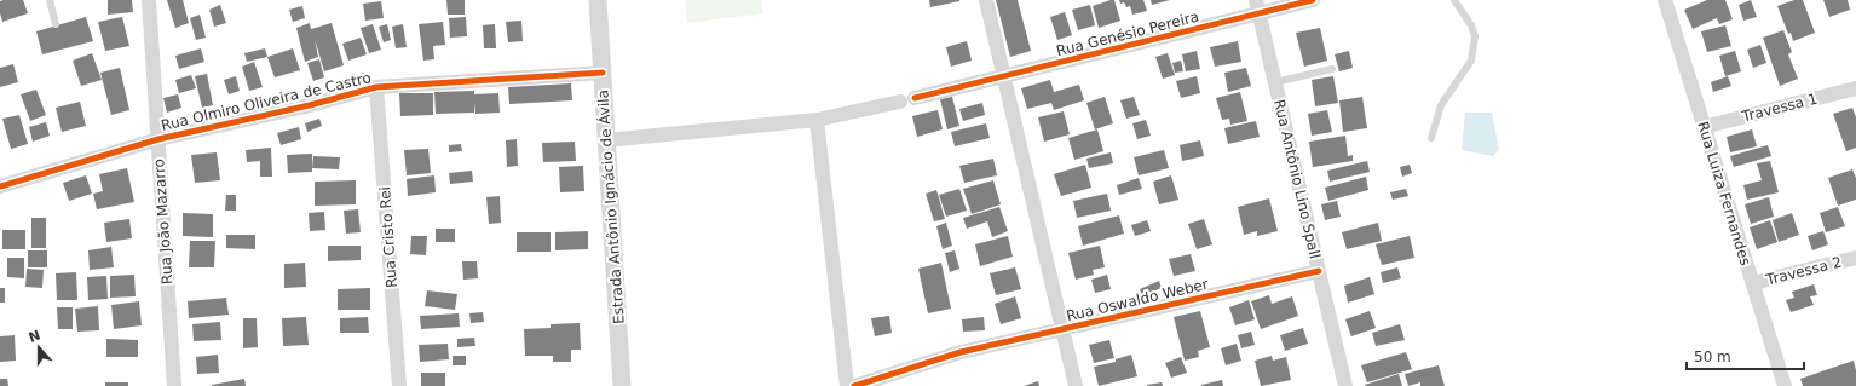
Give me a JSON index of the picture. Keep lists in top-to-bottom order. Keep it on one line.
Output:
{"streets":{"street":["Rua Genésio Pereira","Rua Olmiro Oliveira de Castro","Travessa 1","Rua Antônio Lino Spall","Rua Luiza Fernandes","Estrada Antônio Ignácio de Ávila","Rua João Mazarro","Rua Cristo Rei","Travessa 2","Rua Oswaldo Weber"]},"crossings":[["Rua Genésio Pereira","Rua Antônio Lino Spall"],["Rua Genésio Pereira","Estrada Antônio Ignácio de Ávila"],["Rua Olmiro Oliveira de Castro","Estrada Antônio Ignácio de Ávila"],["Rua Olmiro Oliveira de Castro","Rua João Mazarro"],["Rua Olmiro Oliveira de Castro","Rua Cristo Rei"],["Travessa 1","Rua Luiza Fernandes"],["Rua Antônio Lino Spall","Rua Oswaldo Weber"],["Rua Luiza Fernandes","Travessa 2"]],"scale_bar":"50 m","north":"top"}
